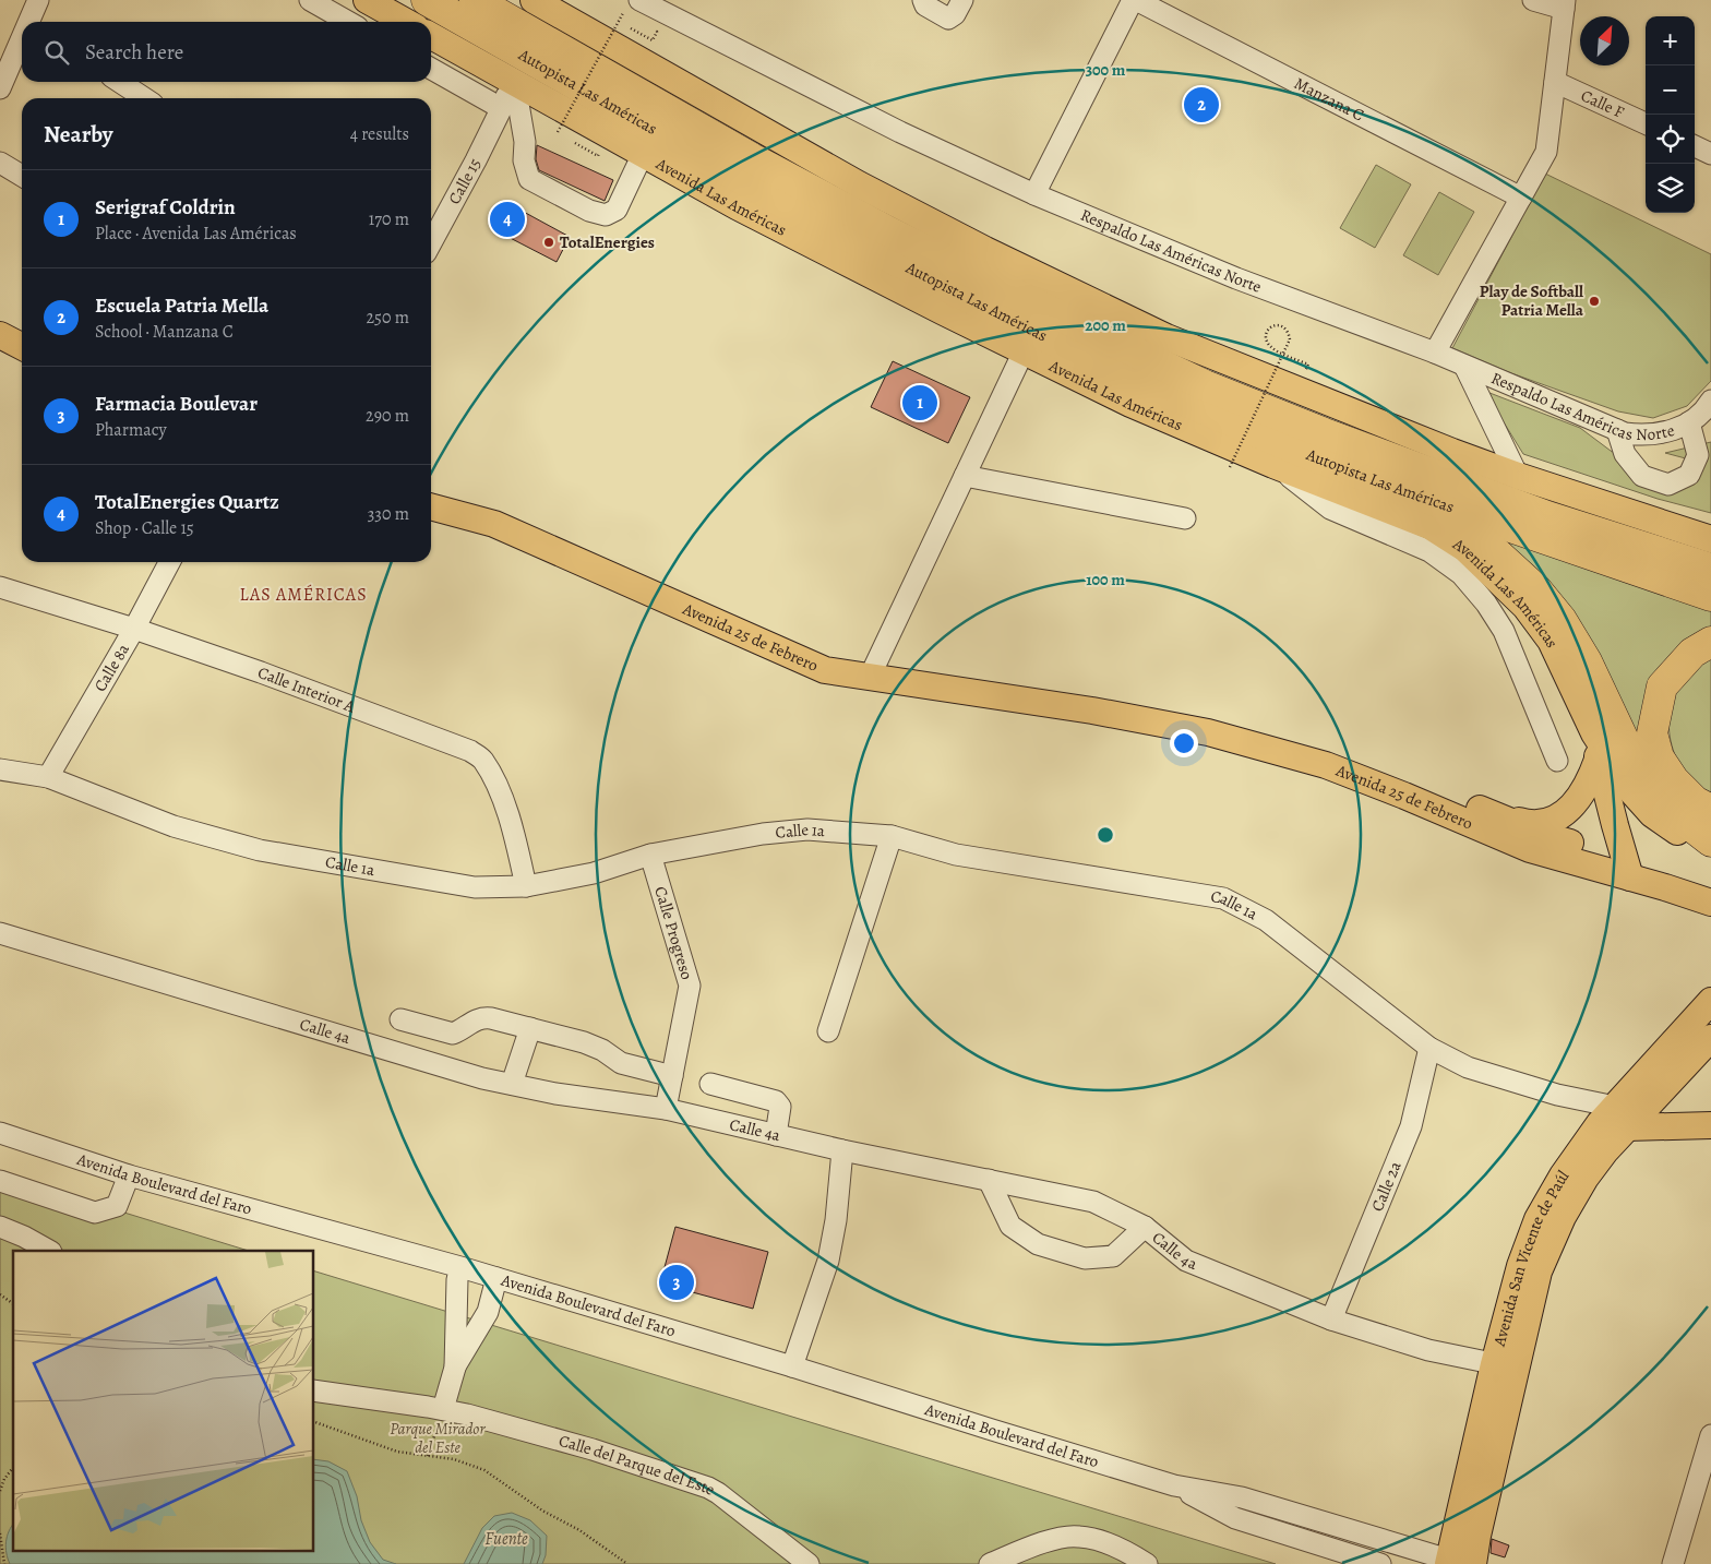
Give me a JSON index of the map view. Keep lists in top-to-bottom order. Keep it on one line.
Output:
{"streets":{"highway":["Autopista Las Américas"],"main road":["Avenida Las Américas","Avenida 25 de Febrero","Avenida San Vicente de Paúl"],"street":["Manzana C","Calle F","Calle 15","Respaldo Las Américas Norte","Calle 8a","Calle Interior A","Calle 1a","Calle Progreso","Calle 4a","Avenida Boulevard del Faro","Calle 2a","Calle del Parque del Este"]},"crossings":[["Calle 15","Avenida Las Américas"],["Calle 8a","Calle Interior A"],["Calle 8a","Calle 1a"],["Calle Interior A","Calle 1a"],["Calle 1a","Calle Progreso"],["Calle 1a","Calle 2a"],["Calle 1a","Avenida San Vicente de Paúl"],["Calle Progreso","Calle 4a"],["Calle 4a","Calle 2a"],["Calle 4a","Avenida San Vicente de Paúl"],["Avenida Boulevard del Faro","Avenida San Vicente de Paúl"]],"districts":["LAS AMÉRICAS"],"water":["Fuente"],"parks":["Parque Mirador del Este"],"places":["TotalEnergies","Play de Softball Patria Mella"],"north":"top right","page":{"map_buttons":["+","−"],"search":"Search here","pins":["2","4","1","3"],"heading":["Nearby","4 results"],"list":[{"mark":"1","name":"Serigraf Coldrin","note":"Place · Avenida Las Américas","value":"170 m"},{"mark":"2","name":"Escuela Patria Mella","note":"School · Manzana C","value":"250 m"},{"mark":"3","name":"Farmacia Boulevar","note":"Pharmacy","value":"290 m"},{"mark":"4","name":"TotalEnergies Quartz","note":"Shop · Calle 15","value":"330 m"}]},"rings":["300 m","200 m","100 m"]}
